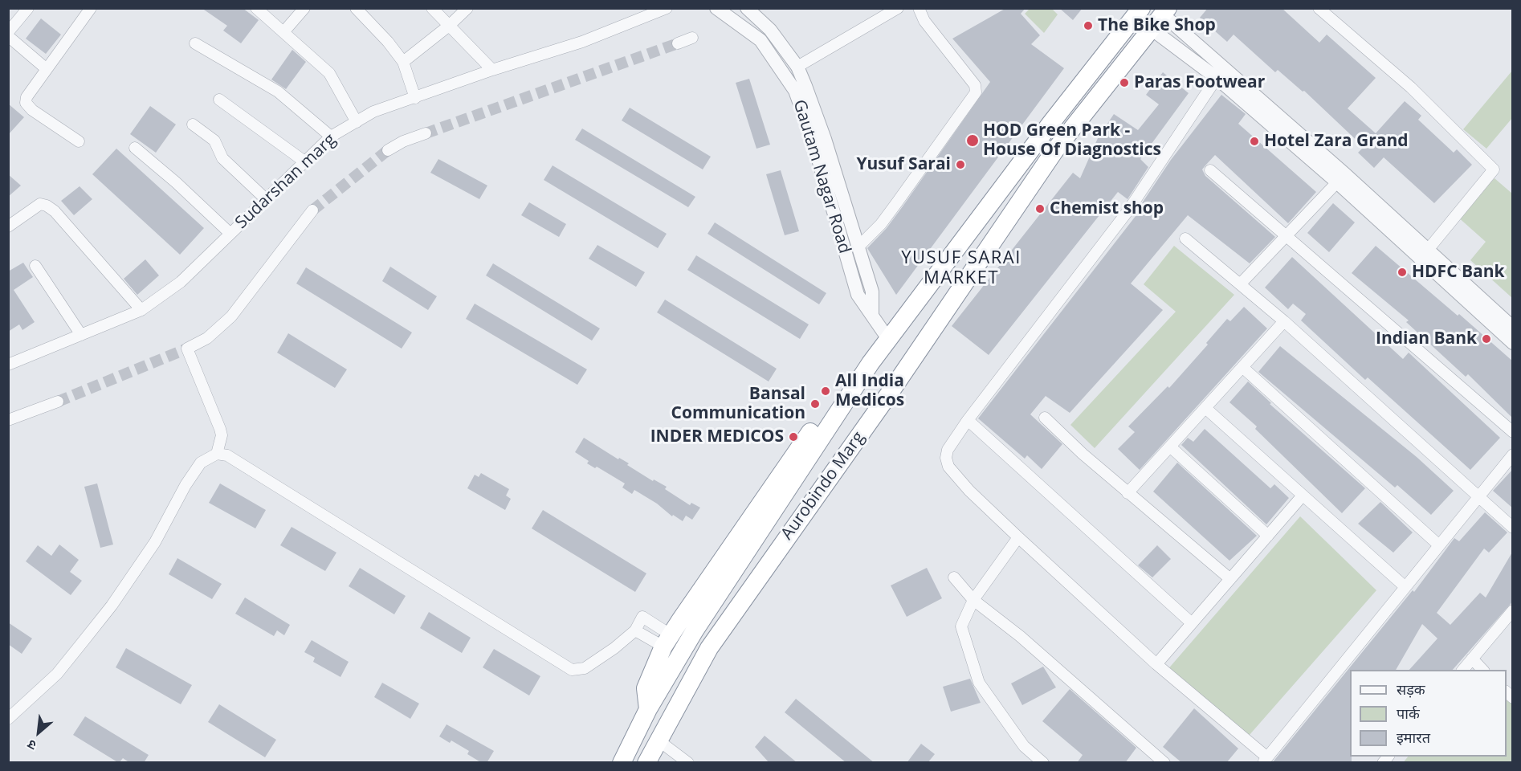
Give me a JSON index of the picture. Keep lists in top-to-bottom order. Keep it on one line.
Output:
{"streets":{"highway":["Aurobindo Marg"],"street":["Gautam Nagar Road","Sudarshan marg"]},"crossings":[["Gautam Nagar Road","Aurobindo Marg"]],"districts":["YUSUF SARAI MARKET"],"places":["The Bike Shop","Paras Footwear","HOD Green Park - House Of Diagnostics","Hotel Zara Grand","Yusuf Sarai","Chemist shop","HDFC Bank","Indian Bank","All India Medicos","Bansal Communication","INDER MEDICOS"],"legend":["सड़क","पार्क","इमारत"],"north":"bottom left"}
